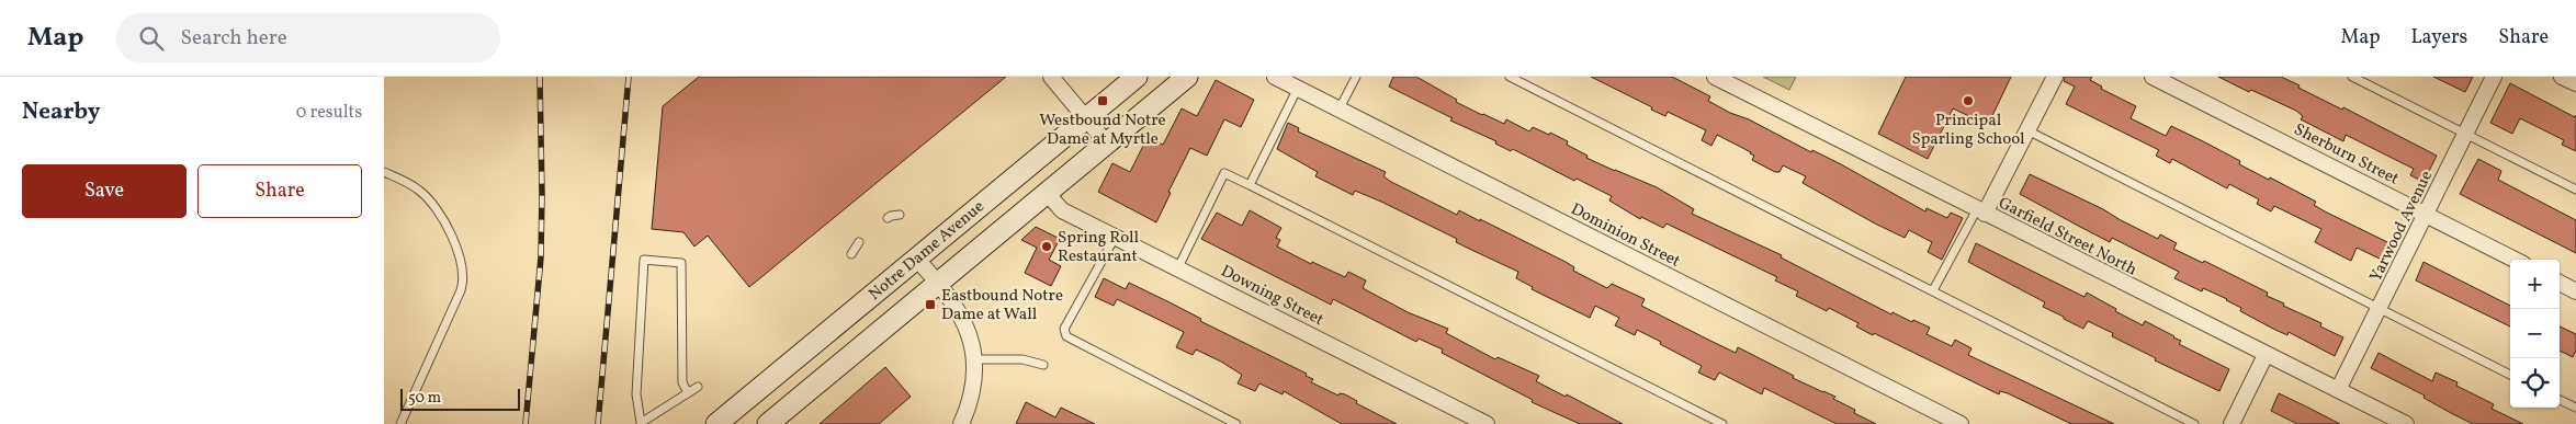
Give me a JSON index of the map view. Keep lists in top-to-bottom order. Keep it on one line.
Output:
{"streets":{"main road":["Notre Dame Avenue"],"street":["Sherburn Street","Yarwood Avenue","Dominion Street","Garfield Street North","Downing Street"]},"crossings":[["Sherburn Street","Yarwood Avenue"],["Yarwood Avenue","Garfield Street North"],["Notre Dame Avenue","Downing Street"]],"places":{"transit":["Westbound Notre Dame at Myrtle","Eastbound Notre Dame at Wall"],"other":["Principal Sparling School","Spring Roll Restaurant"]},"scale_bar":"50 m","page":{"header":"Map","search":"Search here","nav":["Map","Layers","Share"],"heading":["Nearby","0 results"],"buttons":["Save","Share"],"map_buttons":["+","−"],"scale":"50 m"}}
